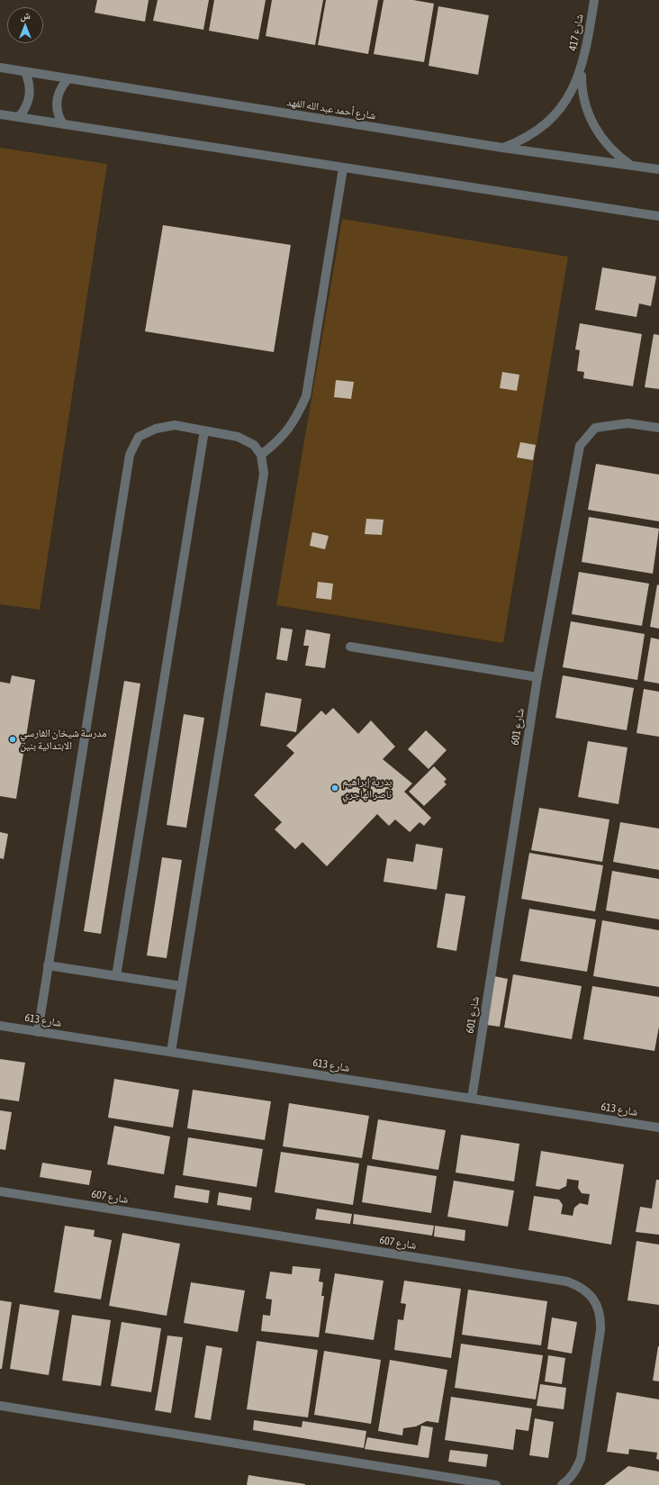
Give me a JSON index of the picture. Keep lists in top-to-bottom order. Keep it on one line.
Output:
{"streets":{"street":["شارع 417","شارع أحمد عبد الله الفهد","شارع 601","شارع 613","شارع 607"]},"crossings":[["شارع 417","شارع أحمد عبد الله الفهد"],["شارع 601","شارع 613"]],"places":["مدرسة شيخان الفارسي الابتدائية بنين","بدرية إبراهيم ناصر الهاجري"],"north":"top"}
